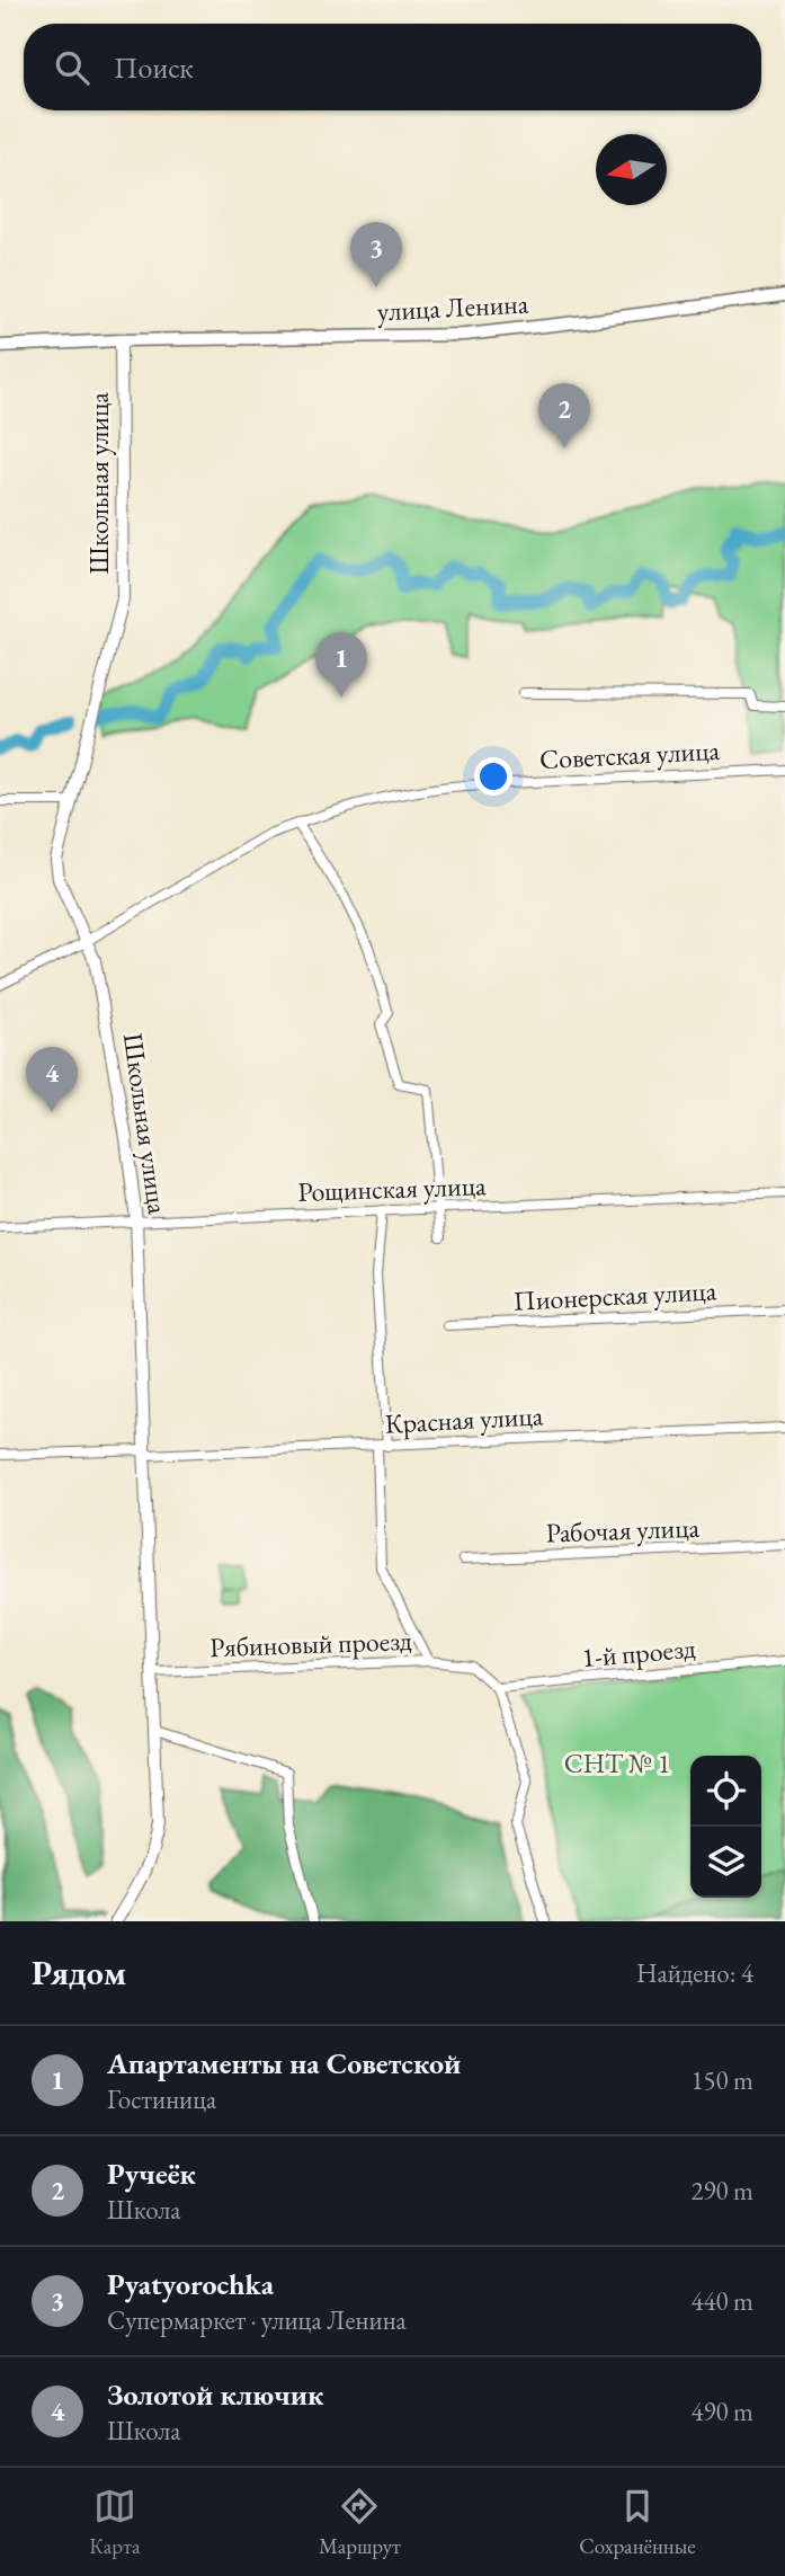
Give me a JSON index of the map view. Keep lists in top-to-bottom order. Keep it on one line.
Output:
{"streets":{"main road":["улица Ленина"],"street":["Школьная улица","Советская улица","Рощинская улица","Пионерская улица","Красная улица","Рабочая улица","Рябиновый проезд","1-й проезд"]},"crossings":[["улица Ленина","Школьная улица"],["Школьная улица","Советская улица"],["Школьная улица","Рощинская улица"],["Школьная улица","Красная улица"],["Школьная улица","Рябиновый проезд"],["Рябиновый проезд","1-й проезд"]],"parks":["СНТ № 1"],"north":"left","page":{"search":"Поиск","pins":["3","2","1","4"],"heading":["Рядом","Найдено: 4"],"list":[{"mark":"1","name":"Апартаменты на Советской","note":"Гостиница","value":"150 m"},{"mark":"2","name":"Ручеёк","note":"Школа","value":"290 m"},{"mark":"3","name":"Pyatyorochka","note":"Супермаркет · улица Ленина","value":"440 m"},{"mark":"4","name":"Золотой ключик","note":"Школа","value":"490 m"}],"nav":["Карта","Маршрут","Сохранённые"]}}
